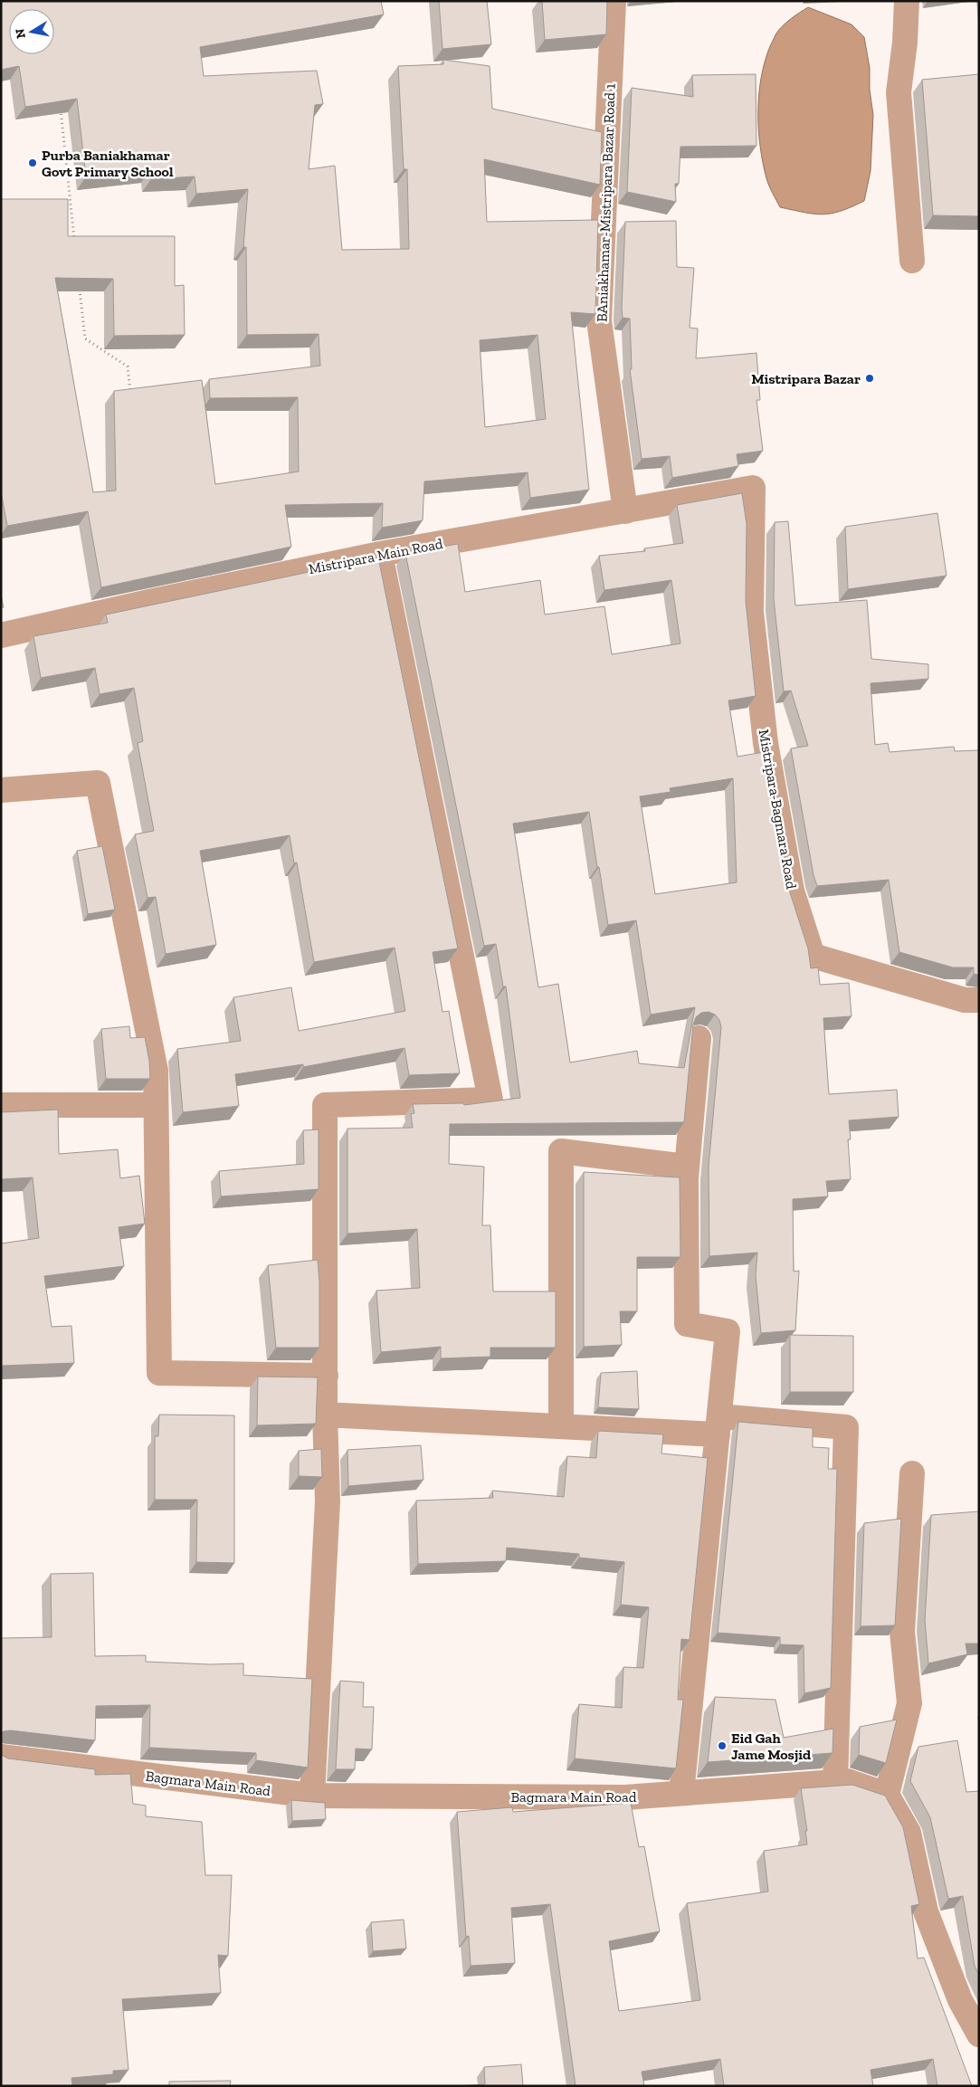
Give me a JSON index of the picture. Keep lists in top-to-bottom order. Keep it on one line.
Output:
{"streets":{"street":["BAniakhamar-Mistripara Bazar Road 1","Mistripara Main Road","Mistripara-Bagmara Road","Bagmara Main Road"]},"crossings":[["BAniakhamar-Mistripara Bazar Road 1","Mistripara Main Road"],["Mistripara Main Road","Mistripara-Bagmara Road"]],"places":["Purba Baniakhamar Govt Primary School","Mistripara Bazar","Eid Gah Jame Mosjid"],"north":"left"}
